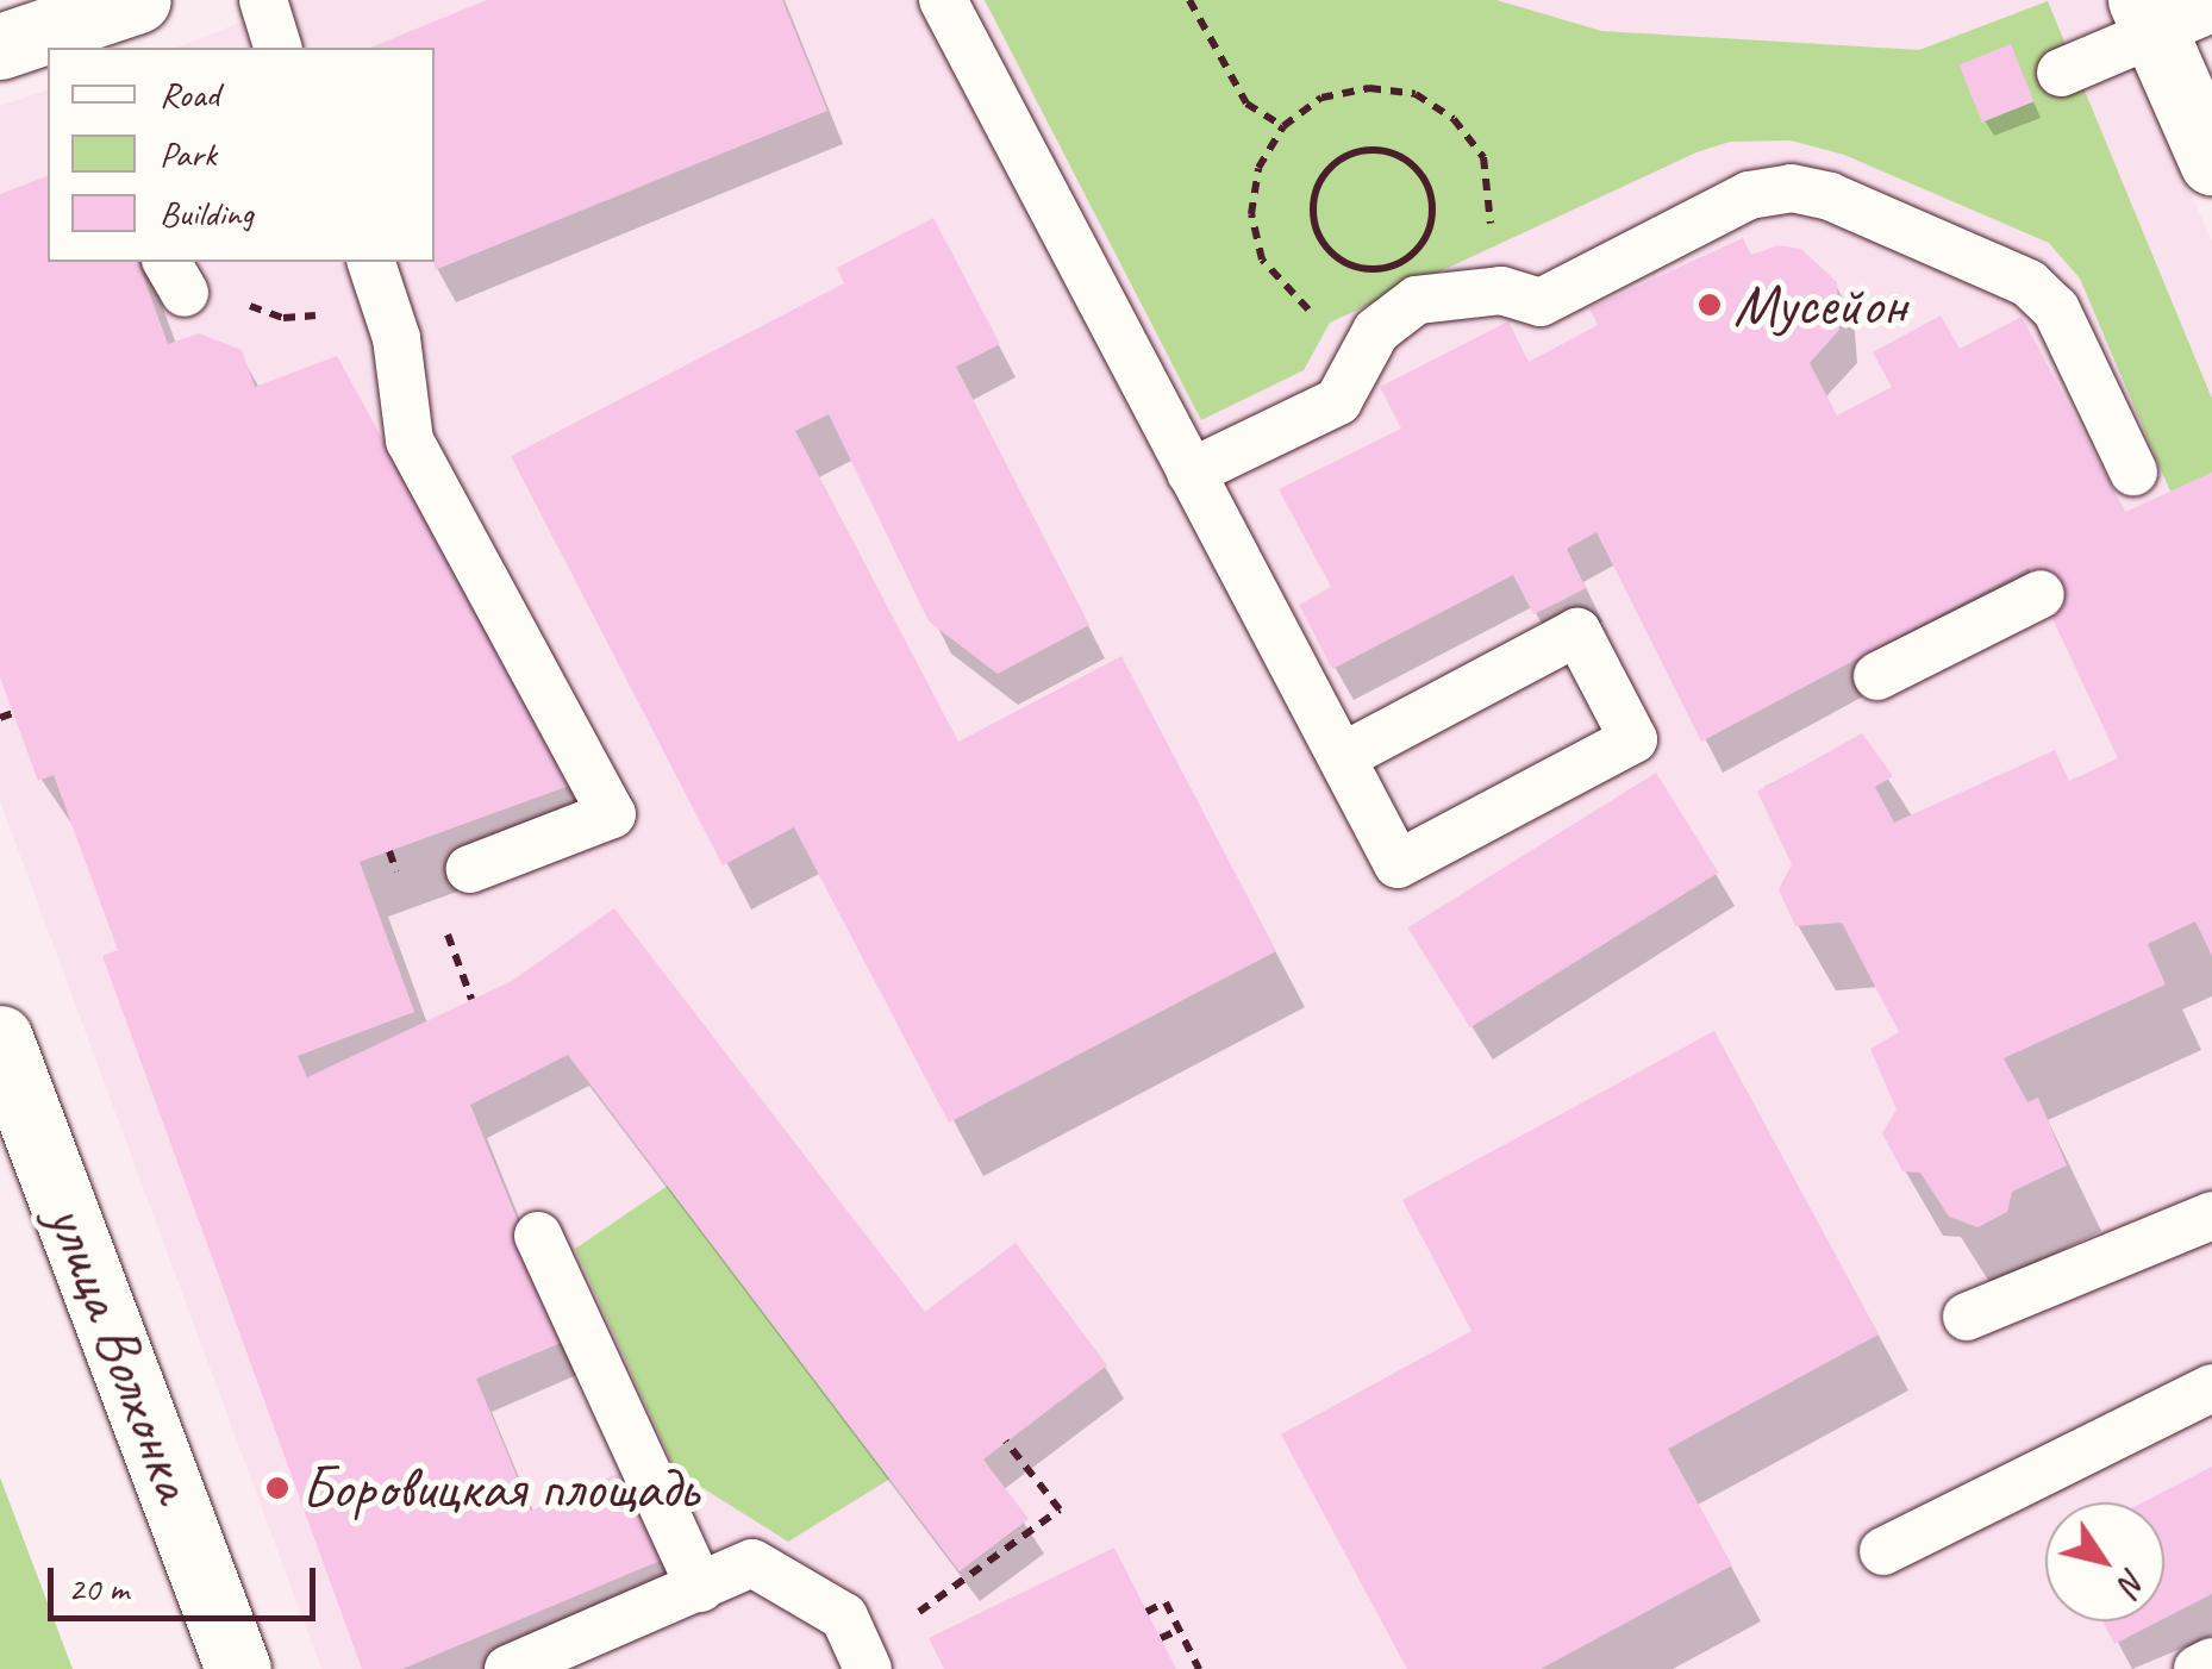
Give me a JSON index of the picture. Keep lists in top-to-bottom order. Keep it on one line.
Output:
{"streets":{"main road":["улица Волхонка"]},"places":["Мусейон","Боровицкая площадь"],"legend":["Road","Park","Building"],"scale_bar":"20 m","north":"bottom right"}
